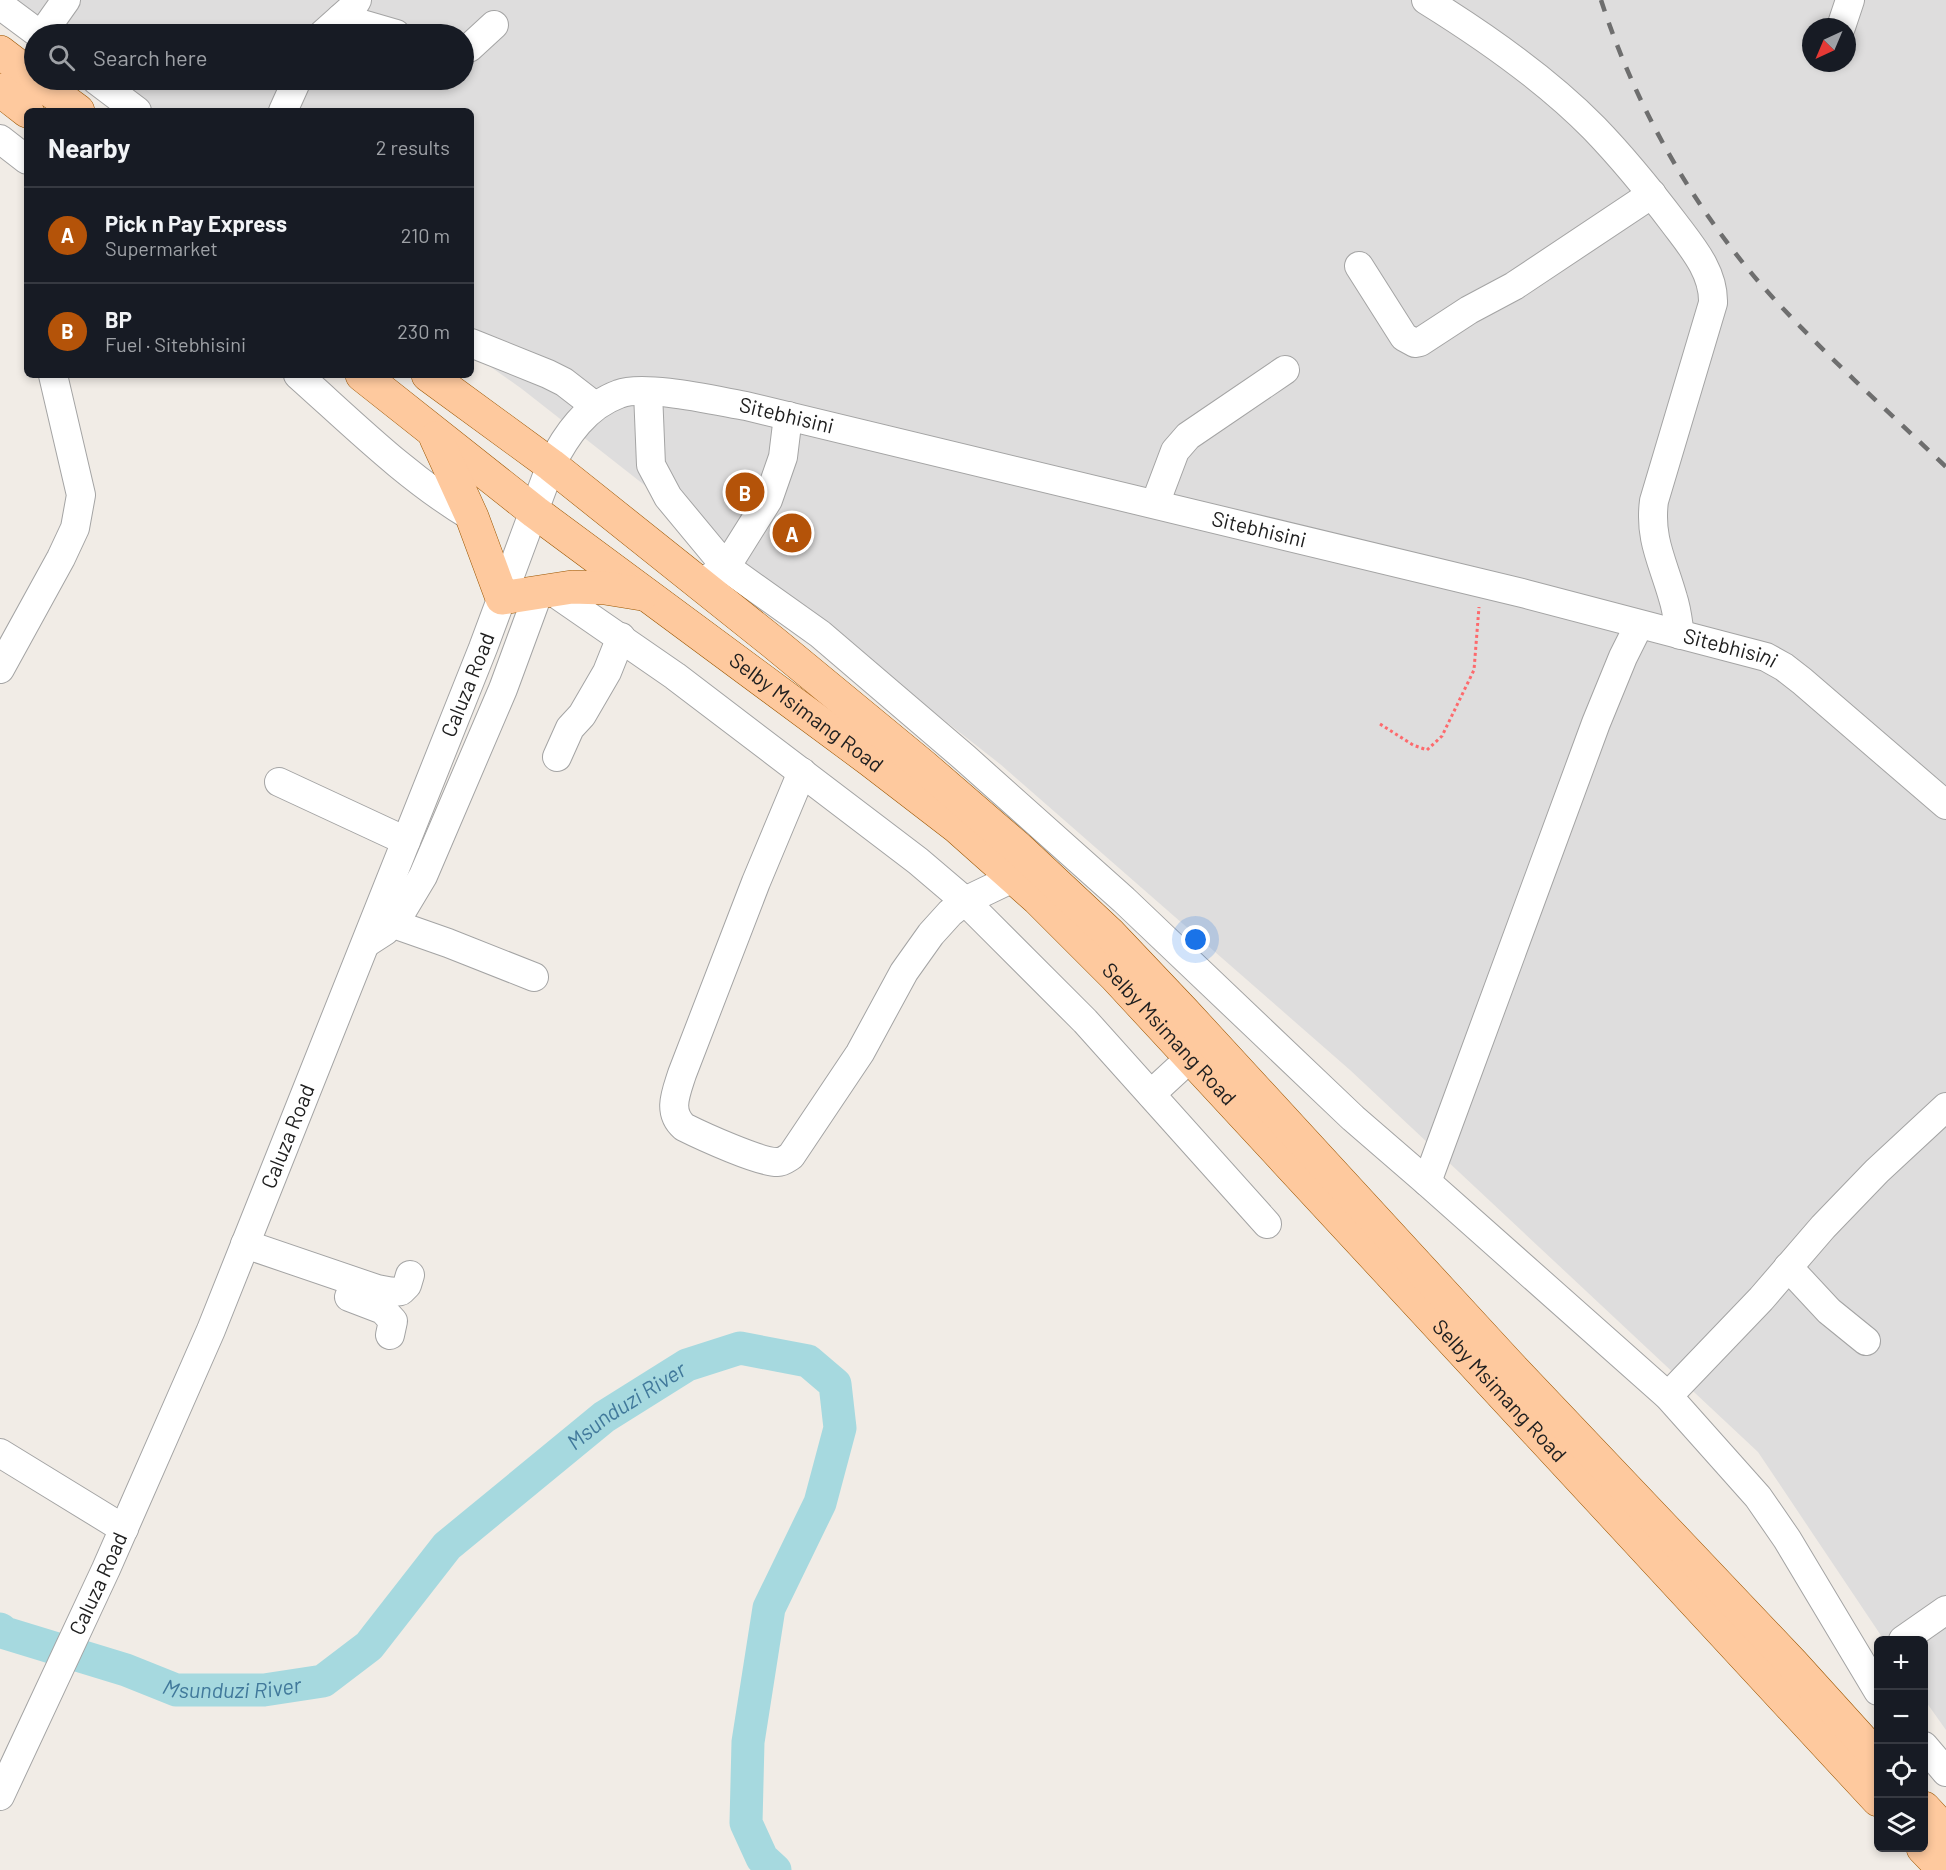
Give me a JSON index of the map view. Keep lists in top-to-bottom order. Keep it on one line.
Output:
{"streets":{"main road":["Selby Msimang Road"],"street":["Sitebhisini","Caluza Road"]},"crossings":[["Sitebhisini","Caluza Road"],["Sitebhisini","Selby Msimang Road"],["Caluza Road","Selby Msimang Road"]],"water":["Msunduzi River"],"north":"bottom left","page":{"search":"Search here","heading":["Nearby","2 results"],"list":[{"mark":"A","name":"Pick n Pay Express","note":"Supermarket","value":"210 m"},{"mark":"B","name":"BP","note":"Fuel · Sitebhisini","value":"230 m"}],"pins":["B","A"],"map_buttons":["+","−"]}}
